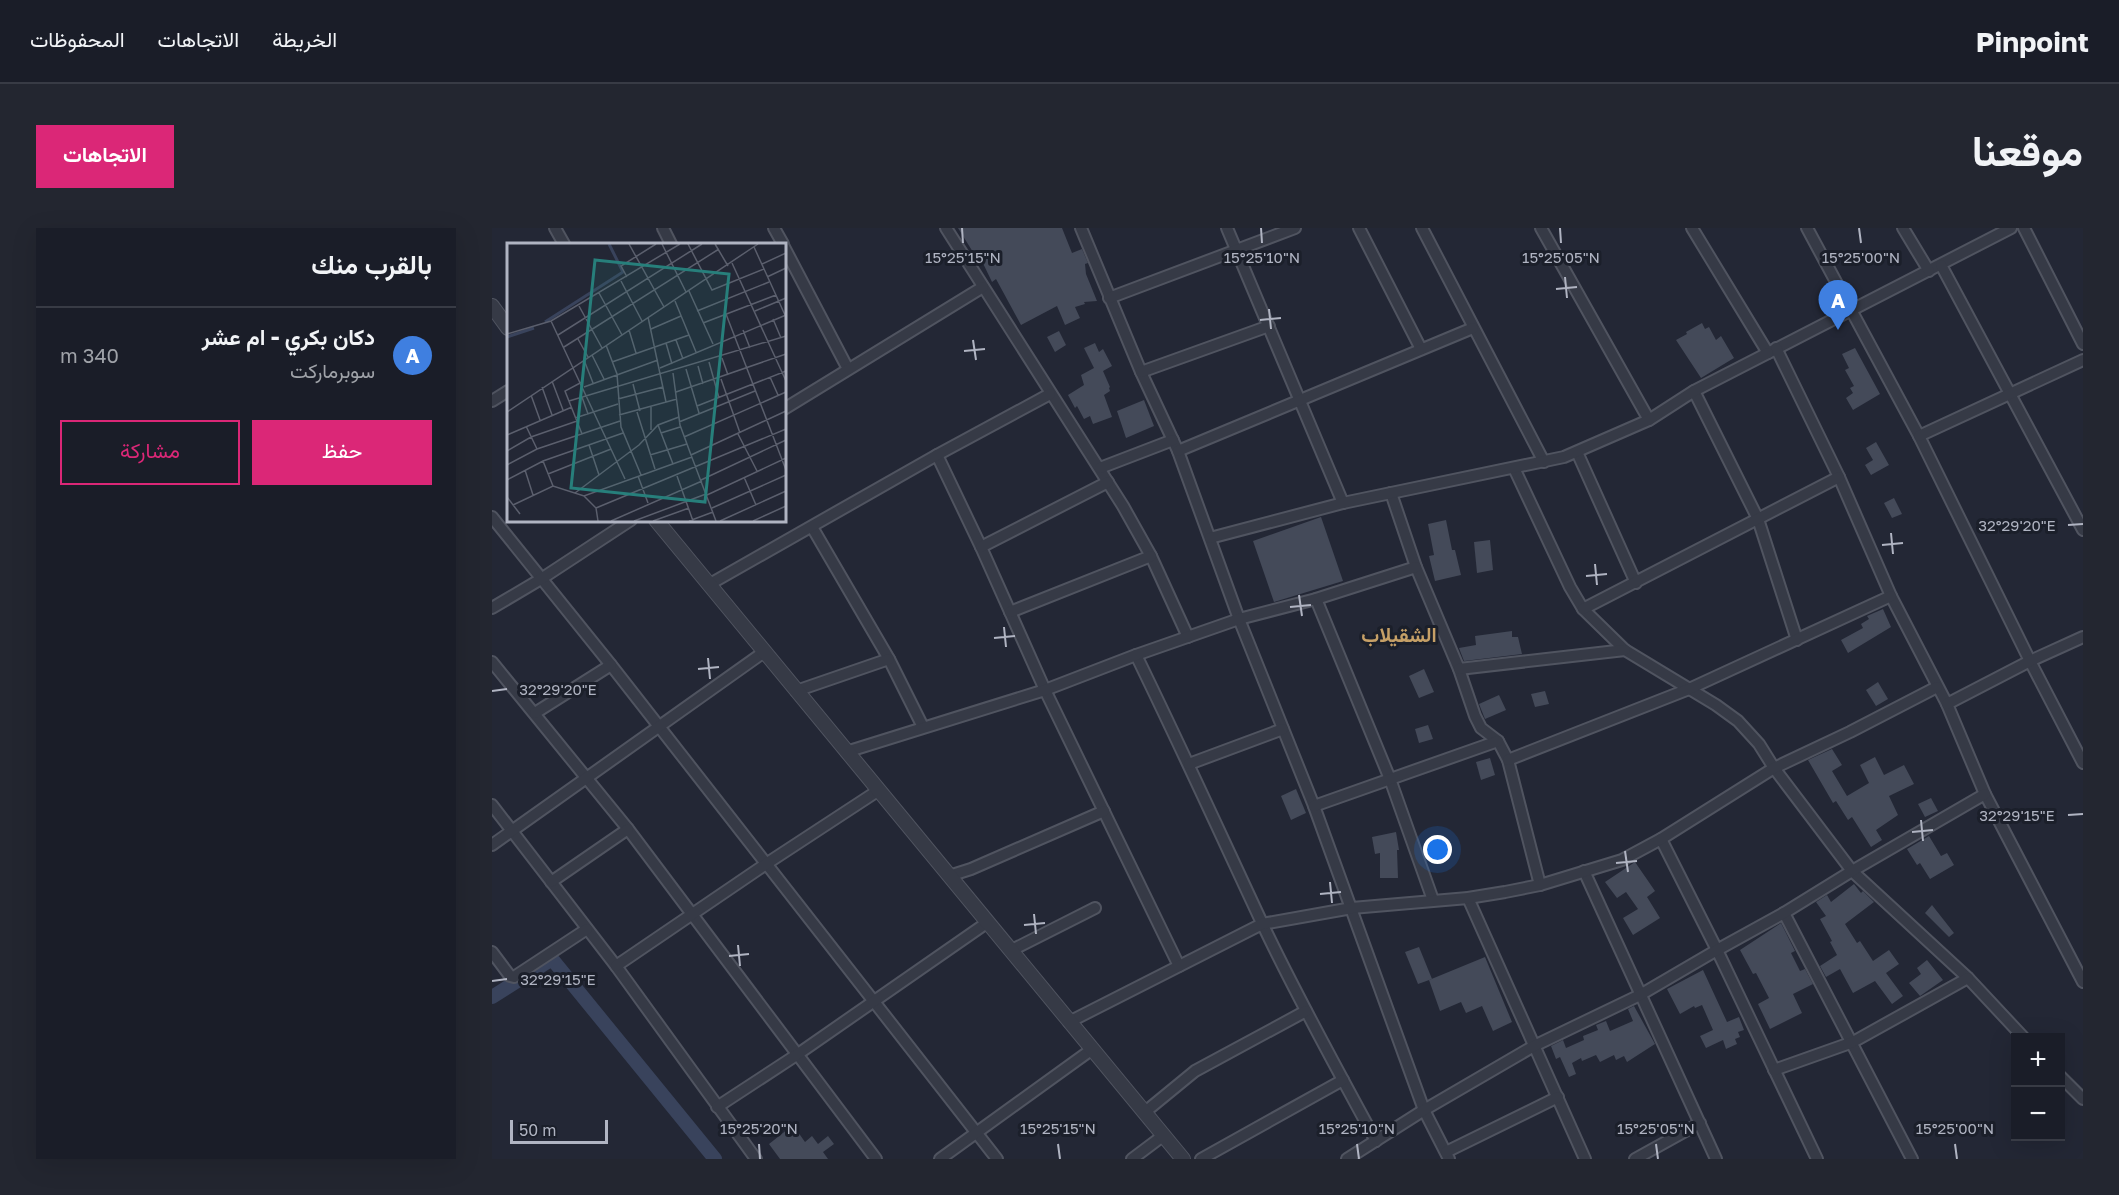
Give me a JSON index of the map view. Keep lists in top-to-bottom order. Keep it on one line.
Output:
{"districts":["الشقيلاب"],"scale_bar":"50 m","page":{"header":"Pinpoint","nav":["الخريطة","الاتجاهات","المحفوظات"],"title":"موقعنا","buttons":["الاتجاهات",["حفظ","مشاركة"]],"heading":"بالقرب منك","pins":"A","list":[{"mark":"A","name":"دكان بكري - ام عشر","note":"سوبرماركت","value":"340 m"}],"map_buttons":["+","−"],"scale":"50 m"},"coordinates":["15°25'15\"N","15°25'10\"N","15°25'05\"N","15°25'00\"N","32°29'20\"E","32°29'15\"E","15°25'20\"N"]}
